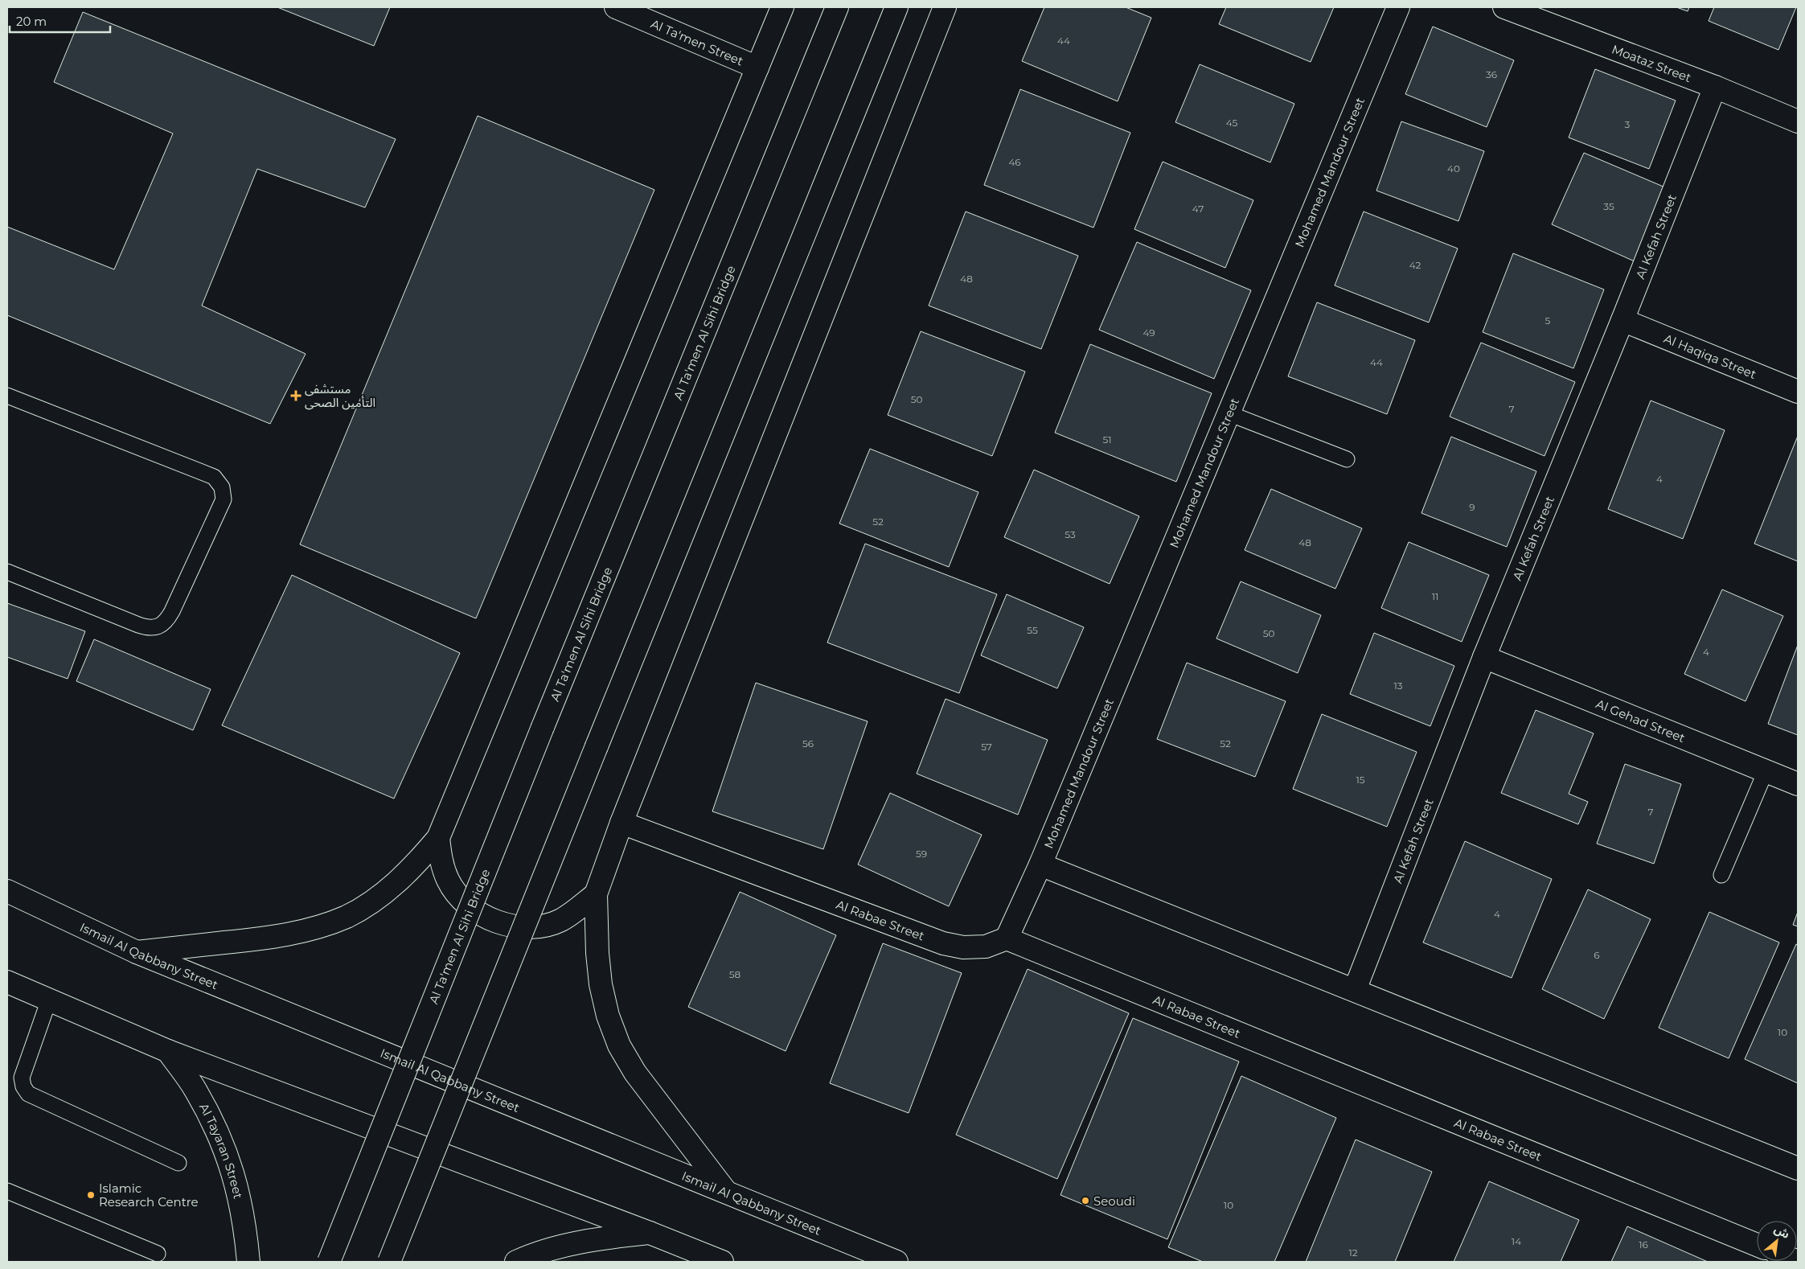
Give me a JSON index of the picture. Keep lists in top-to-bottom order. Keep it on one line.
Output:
{"streets":{"street":["Al Ta'men Street","Moataz Street","Mohamed Mandour Street","Al Kefah Street","Al Ta'men Al Sihi Bridge","Al Haqiqa Street","Al Gehad Street","Al Rabae Street","Ismail Al Qabbany Street","Al Tayaran Street"]},"crossings":[["Moataz Street","Al Kefah Street"],["Mohamed Mandour Street","Al Rabae Street"],["Al Kefah Street","Al Haqiqa Street"],["Al Kefah Street","Al Gehad Street"]],"places":{"health":["مستشفى التأمين الصحى"],"other":["Islamic Research Centre","Seoudi"]},"house_numbers":["44","36","45","3","46","40","35","47","42","48","5","49","44","50","7","51","4","9","52","53","48","11","55","50","4","13","56","52","57","15","7","59","4","6","58","10","10","14","16","12"],"scale_bar":"20 m","north":"top right"}
